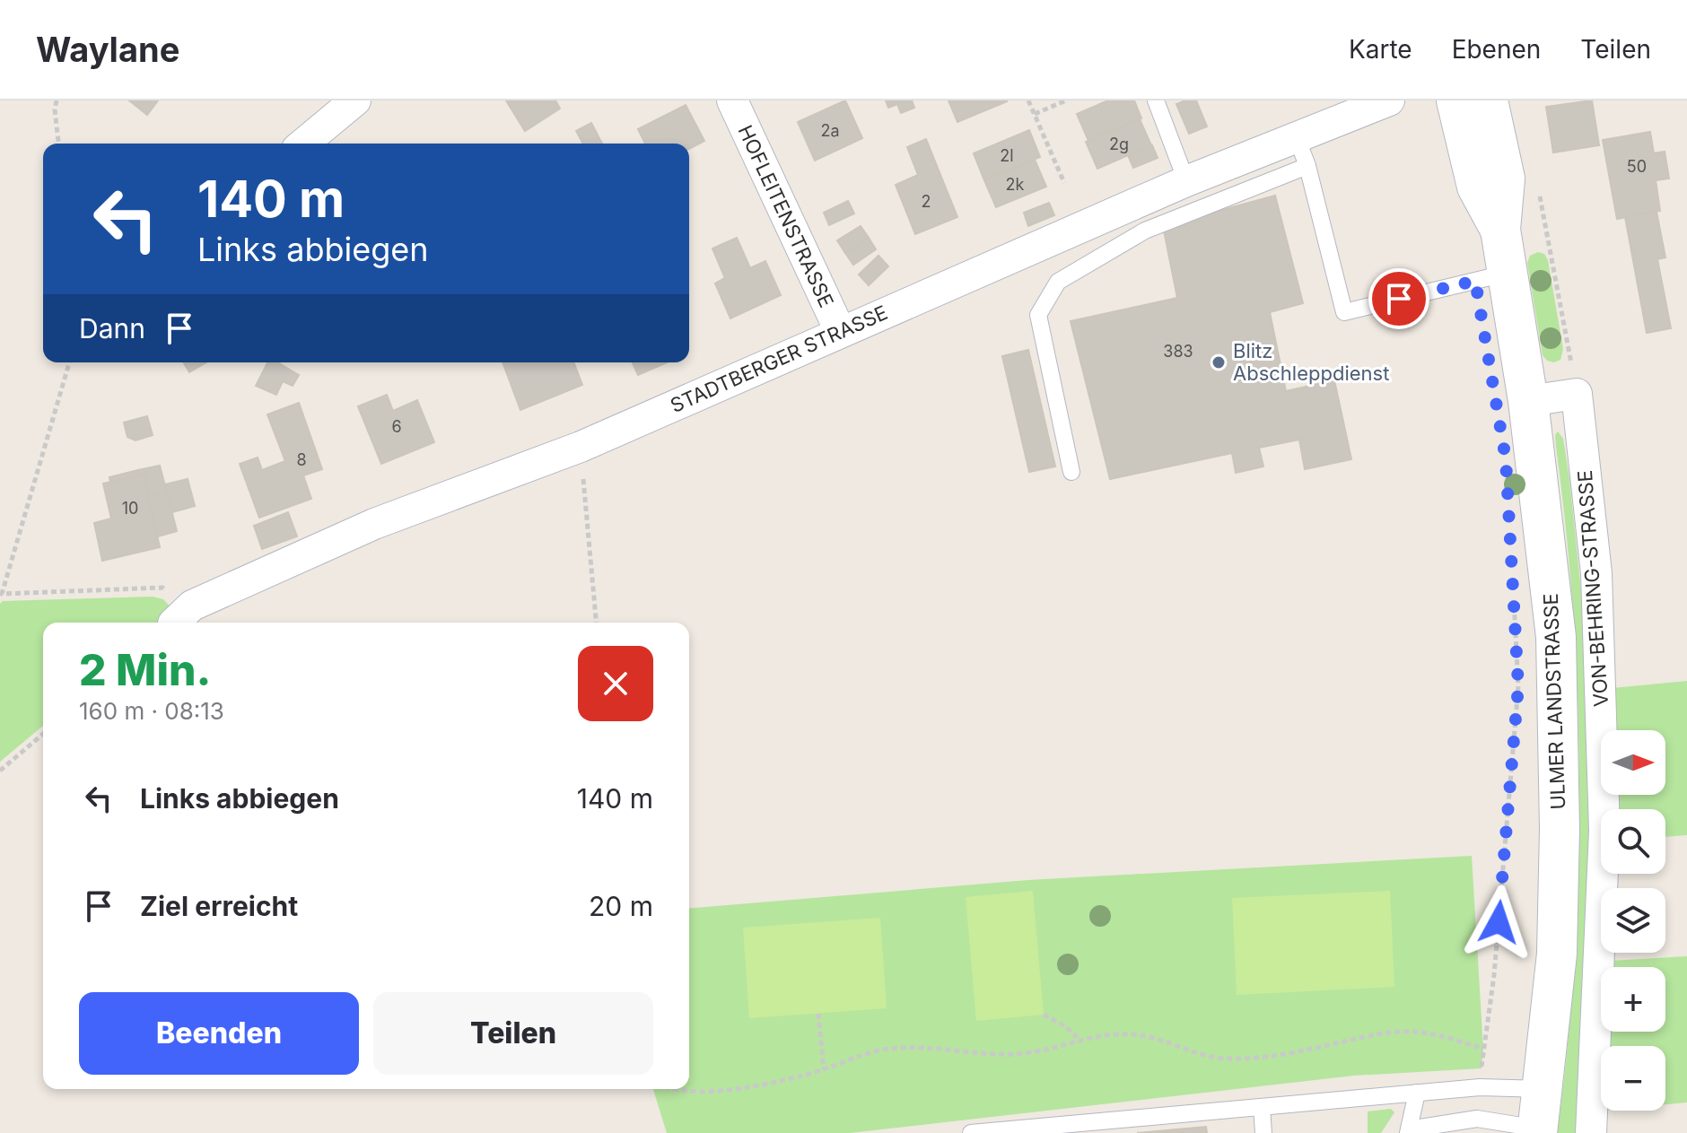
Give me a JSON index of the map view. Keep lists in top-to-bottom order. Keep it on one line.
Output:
{"streets":{"street":["HOFLEITENSTRASSE","STADTBERGER STRASSE","VON-BEHRING-STRASSE","ULMER LANDSTRASSE"]},"crossings":[["HOFLEITENSTRASSE","STADTBERGER STRASSE"]],"places":["Blitz Abschleppdienst"],"house_numbers":["2a","2g","2l","50","2k","2","383","6","8","10"],"north":"right","page":{"header":"Waylane","nav":["Karte","Ebenen","Teilen"],"turn":["140 m","Links abbiegen"],"then":"Dann","heading":["2 Min.","160 m · 08:13"],"map_buttons":["+","−"],"list":[{"name":"Links abbiegen","value":"140 m"},{"name":"Ziel erreicht","value":"20 m"}],"buttons":["Beenden","Teilen"]}}
